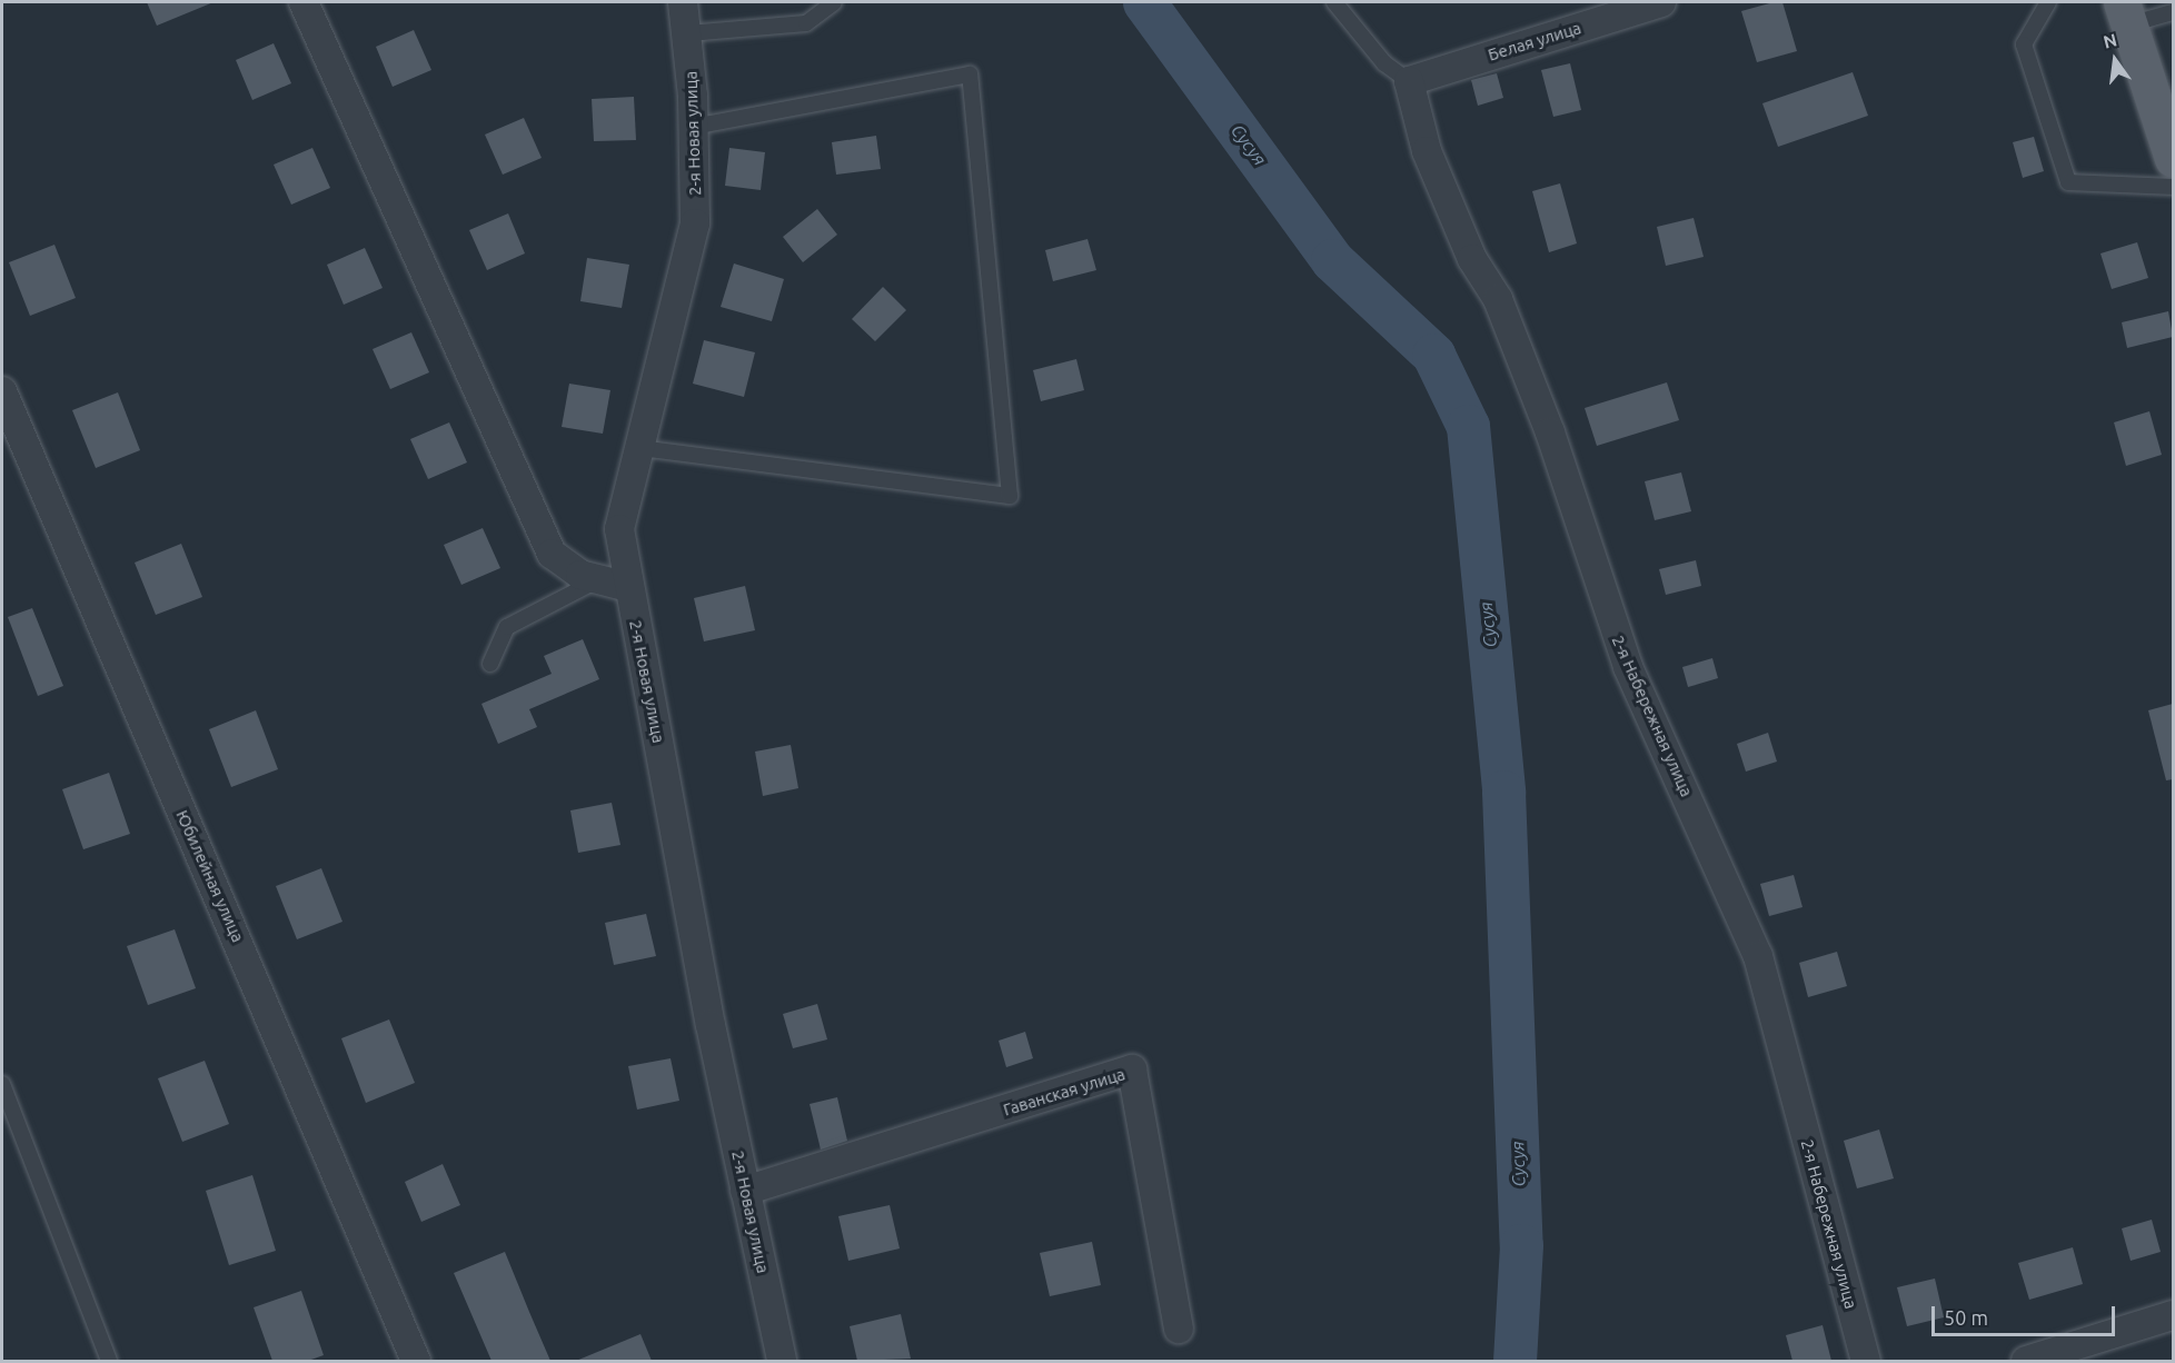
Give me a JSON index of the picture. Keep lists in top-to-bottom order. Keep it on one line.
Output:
{"streets":{"street":["Белая улица","2-я Новая улица","2-я Набережная улица","Юбилейная улица","Гаванская улица"]},"crossings":[["Белая улица","2-я Набережная улица"],["2-я Новая улица","Гаванская улица"]],"water":["Сусуя"],"scale_bar":"50 m","north":"top"}
